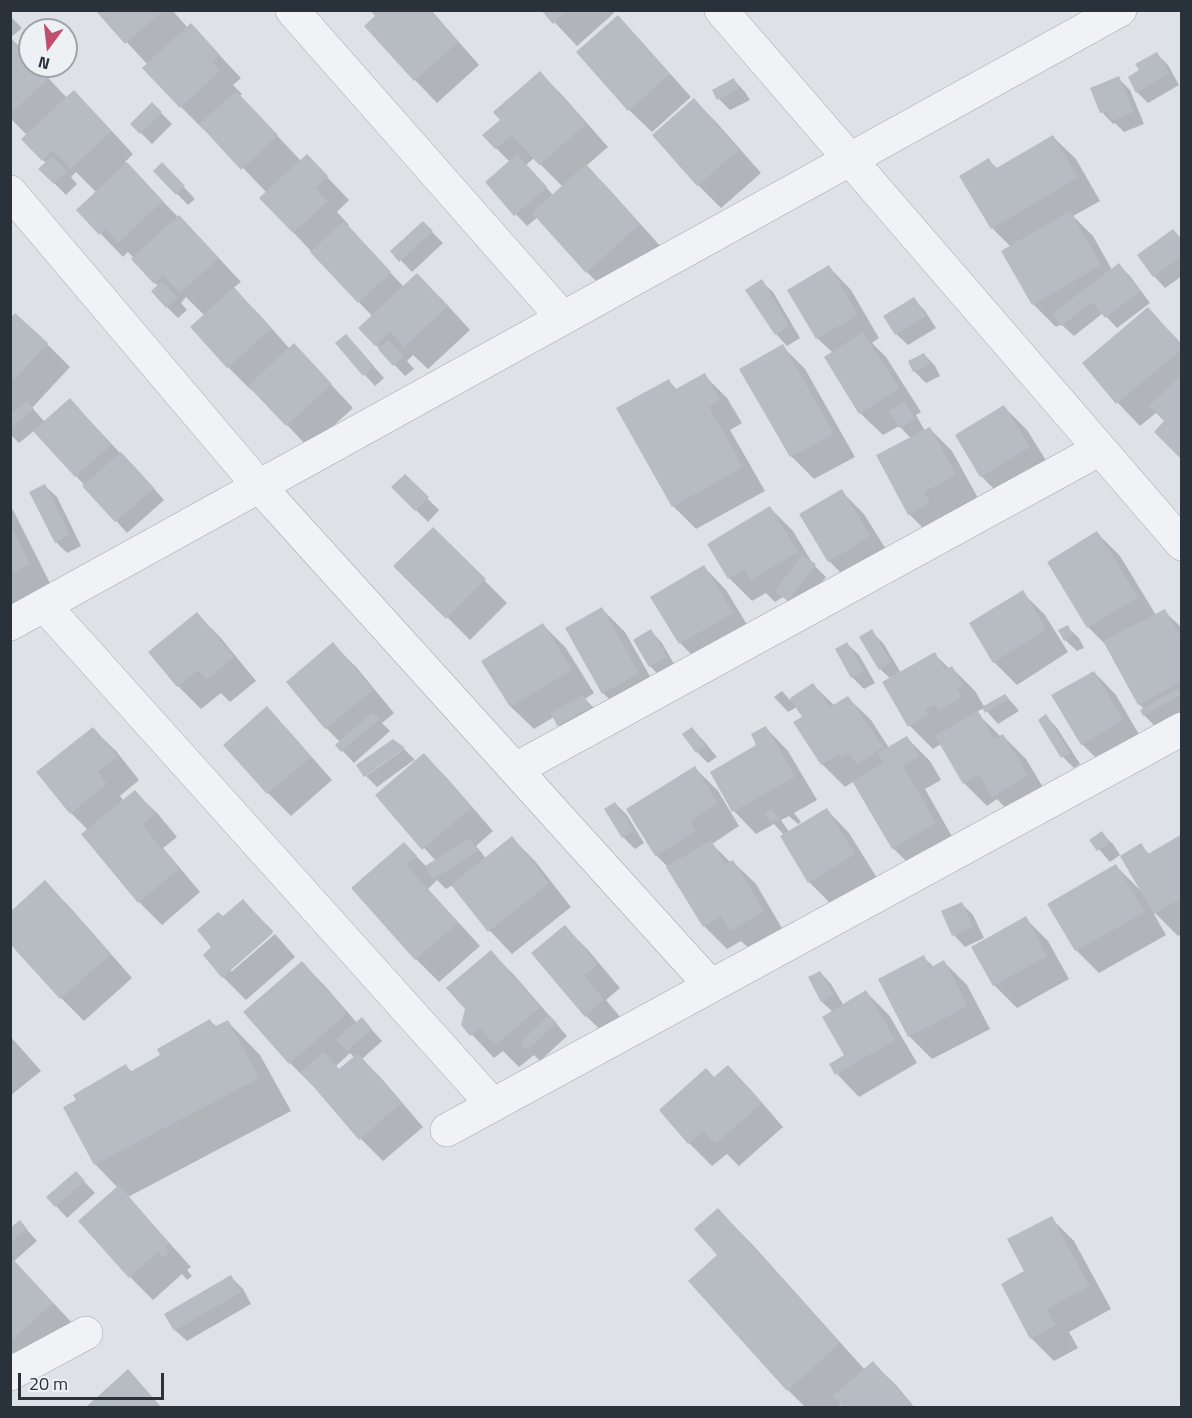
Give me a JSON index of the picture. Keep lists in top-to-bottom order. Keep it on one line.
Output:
{"scale_bar":"20 m","north":"bottom"}
